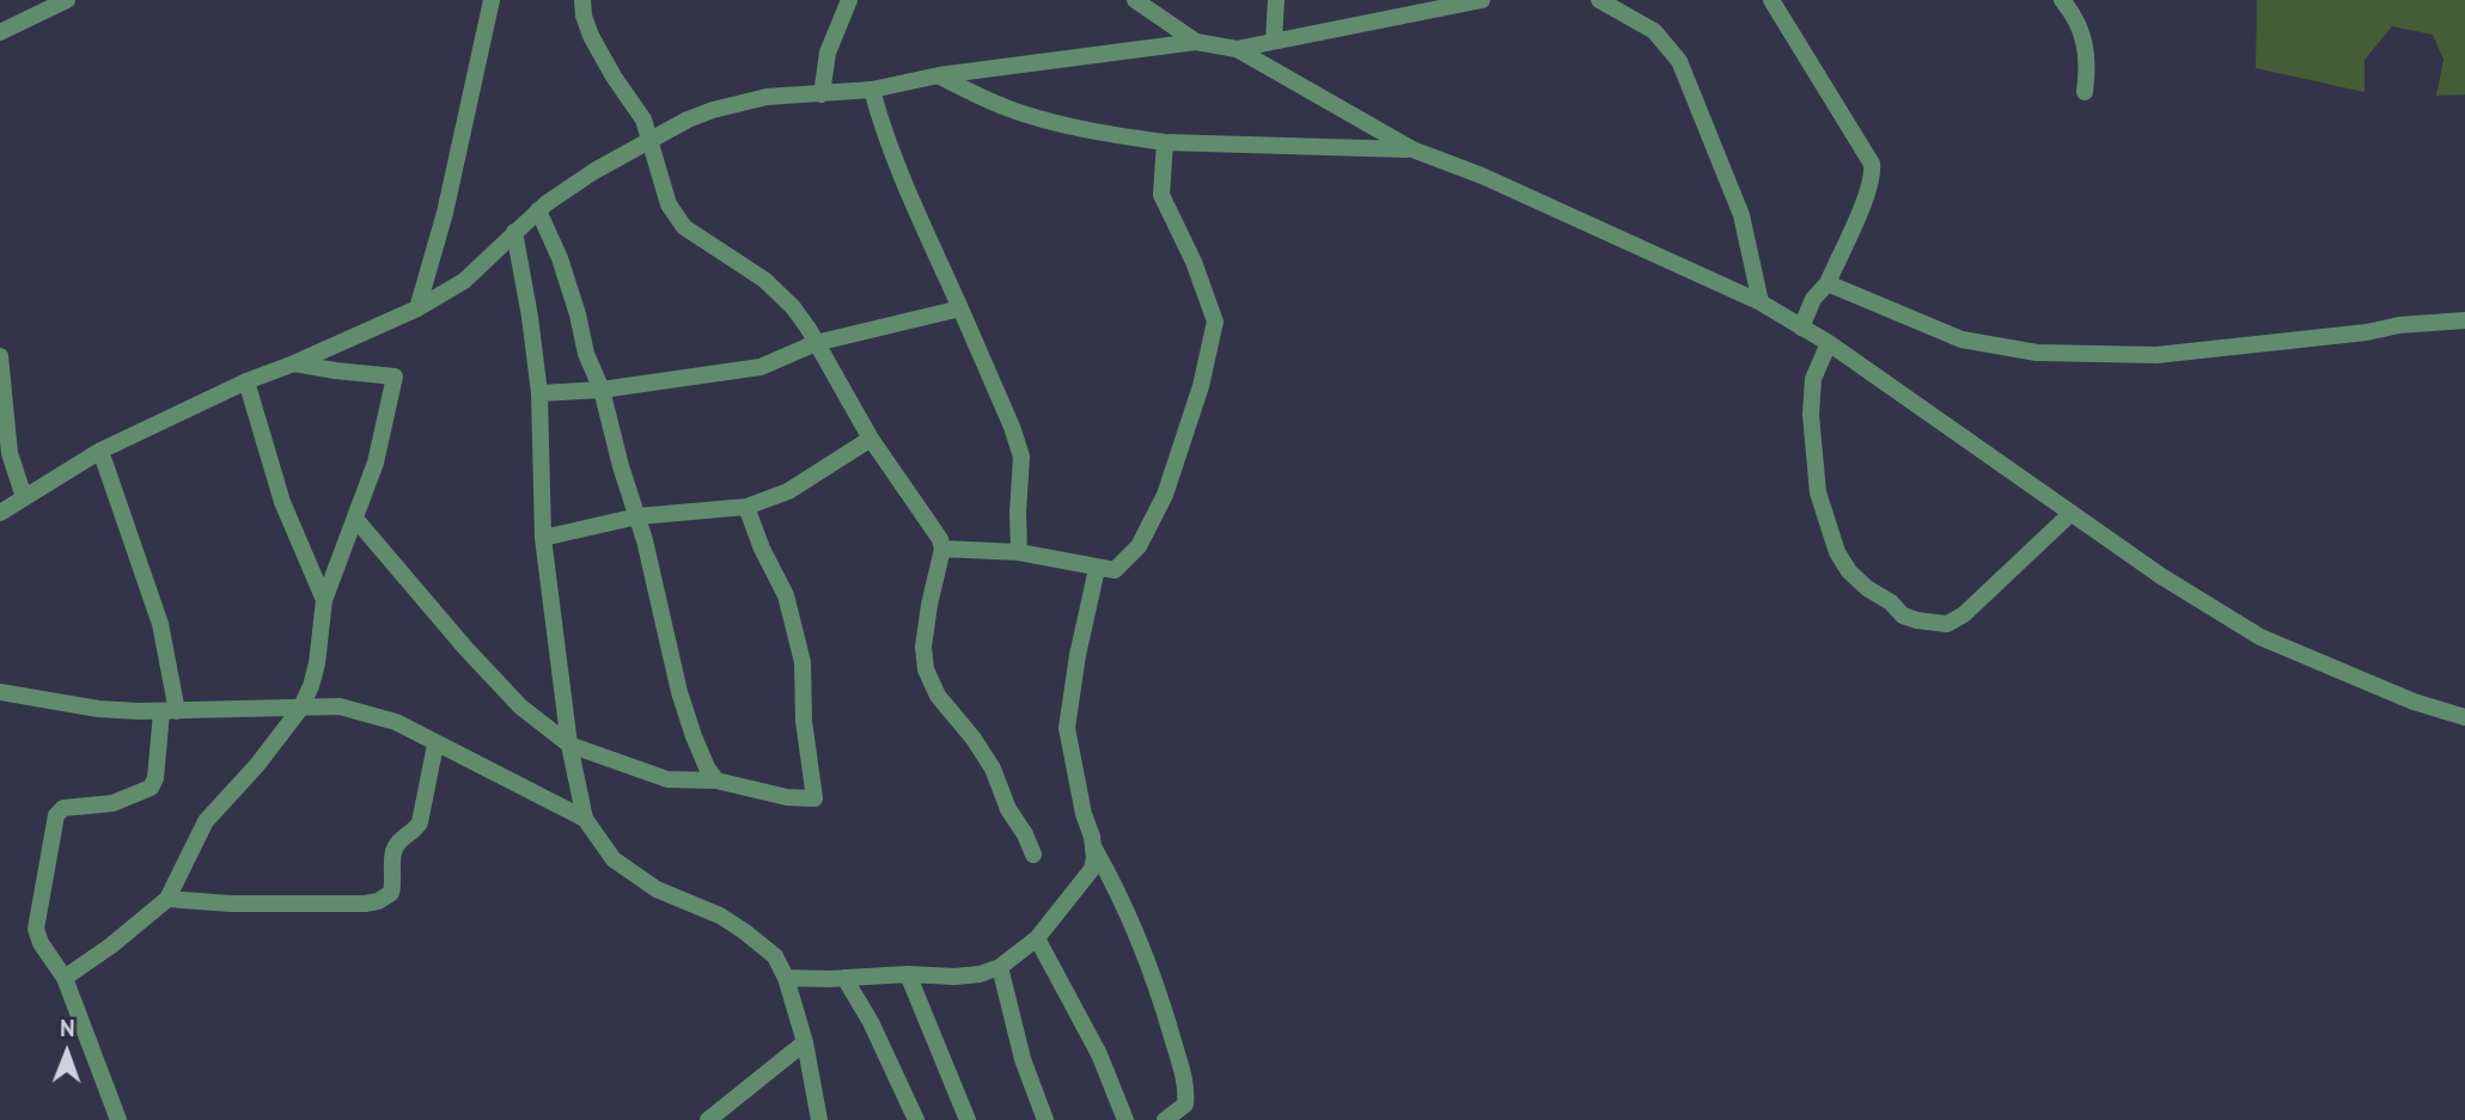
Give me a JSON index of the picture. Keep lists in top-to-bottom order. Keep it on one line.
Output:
{"north":"top"}
